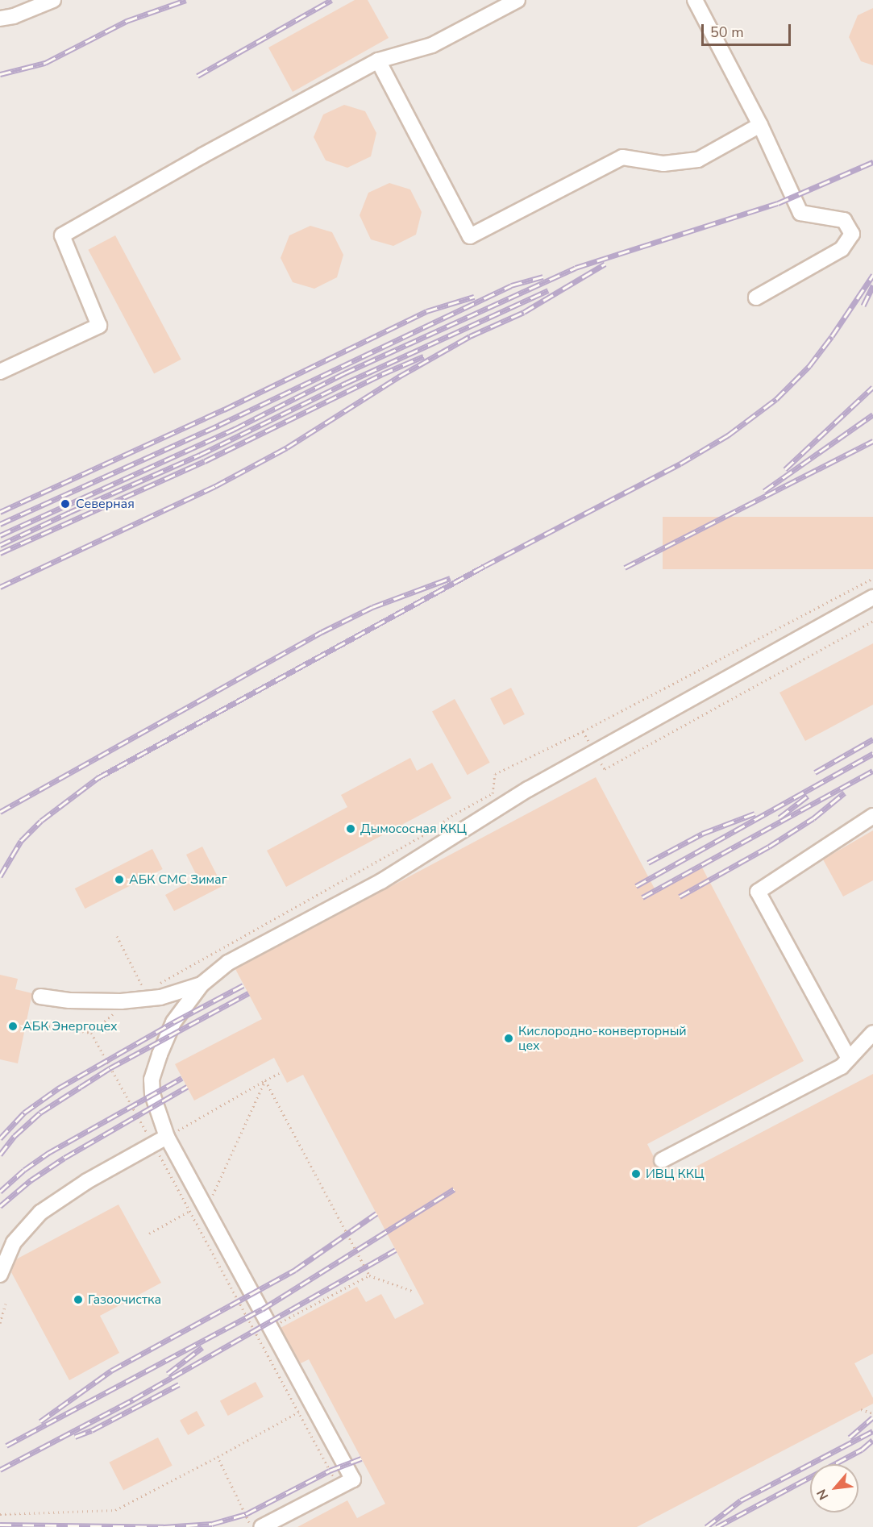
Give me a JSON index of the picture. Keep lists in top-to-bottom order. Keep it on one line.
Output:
{"places":["Северная","Дымососная ККЦ","АБК СМС Зимаг","АБК Энергоцех","Кислородно-конверторный цех","ИВЦ ККЦ","Газоочистка"],"scale_bar":"50 m","north":"bottom left"}
